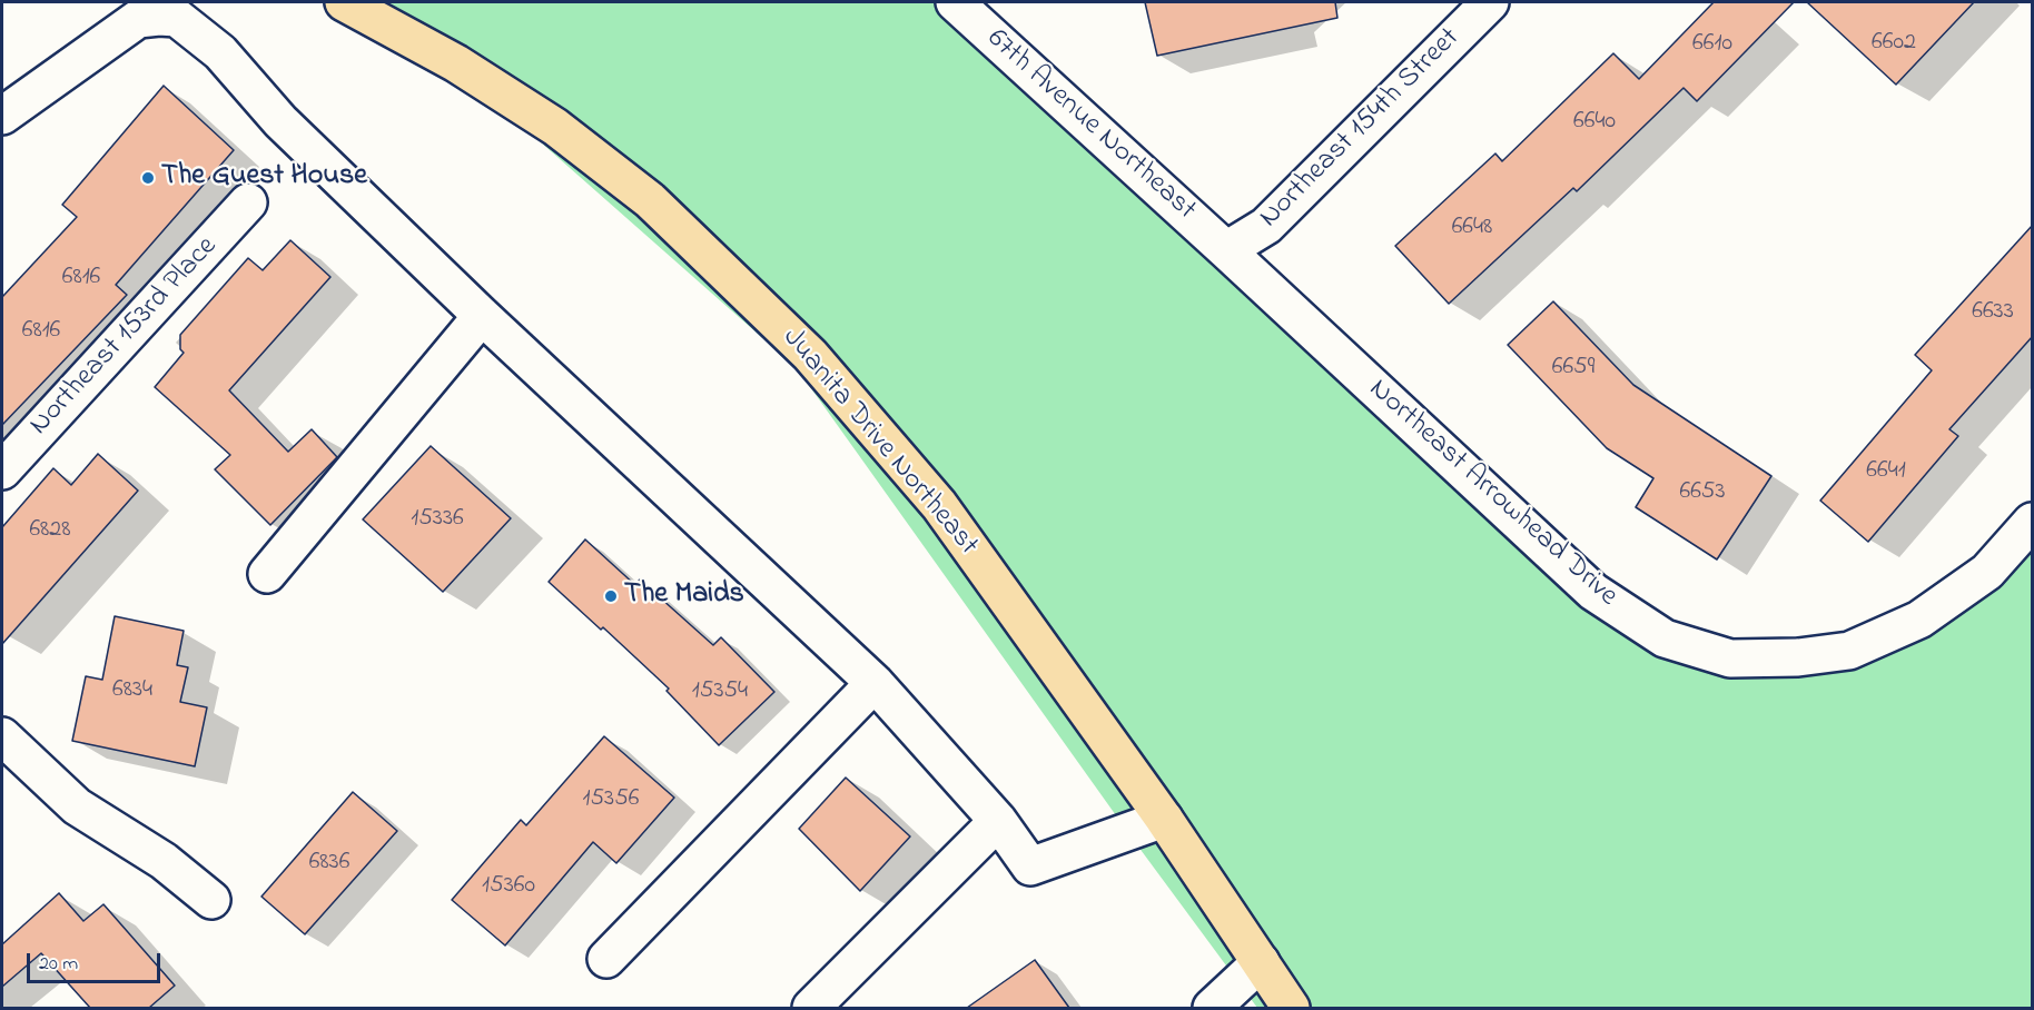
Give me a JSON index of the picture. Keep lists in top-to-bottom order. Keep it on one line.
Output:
{"streets":{"main road":["Juanita Drive Northeast"],"street":["67th Avenue Northeast","Northeast 154th Street","Northeast 153rd Place","Northeast Arrowhead Drive"]},"crossings":[["67th Avenue Northeast","Northeast 154th Street"],["67th Avenue Northeast","Northeast Arrowhead Drive"],["Northeast 154th Street","Northeast Arrowhead Drive"]],"places":["The Guest House","The Maids"],"house_numbers":["6602","6610","6640","6648","6816","6633","6816","6659","6641","6653","15336","6828","6834","15354","15356","6836","15360"],"scale_bar":"20 m"}
